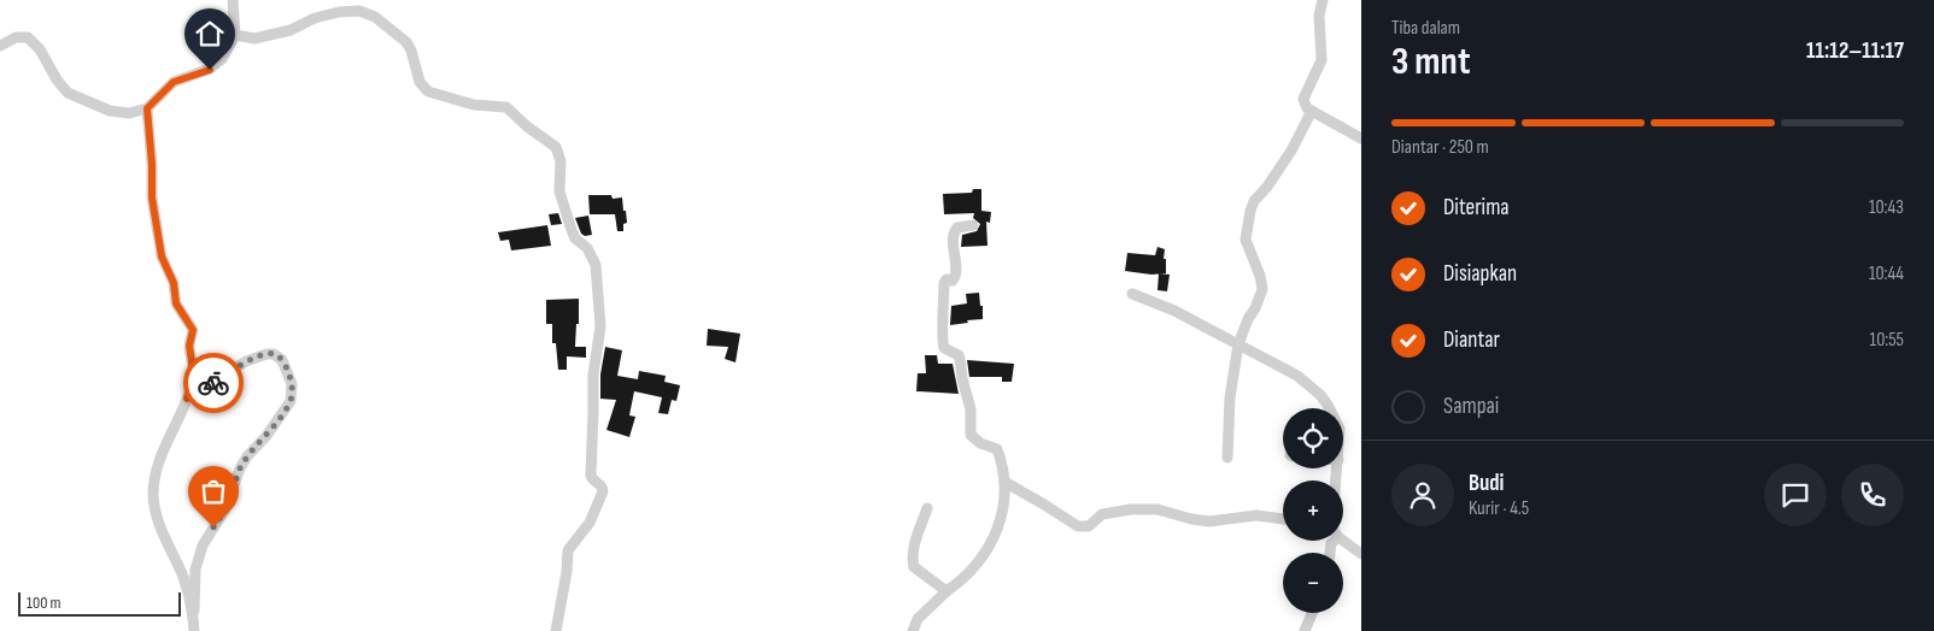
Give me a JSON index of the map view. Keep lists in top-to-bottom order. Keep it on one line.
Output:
{"scale_bar":"100 m","page":{"heading":["3 mnt","Tiba dalam","11:12–11:17"],"panel":["Budi","Kurir · 4.5"],"bar":"Diantar · 250 m","list":[["Diterima","10:43"],["Disiapkan","10:44"],["Diantar","10:55"],"Sampai"],"map_buttons":["+","−"],"scale":"100 m"}}
